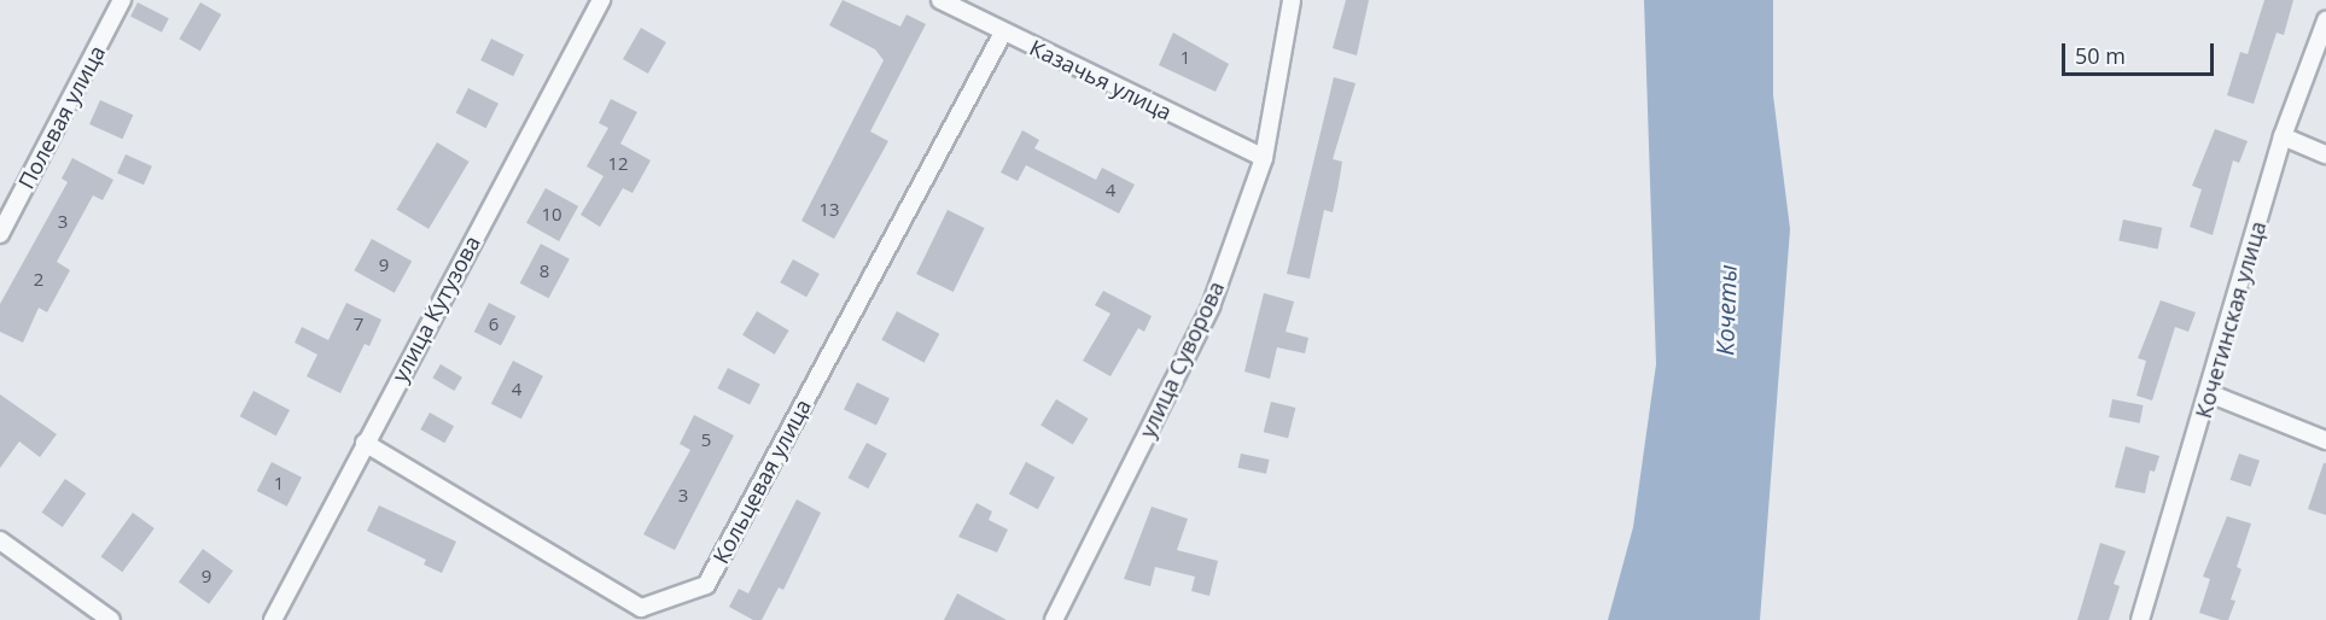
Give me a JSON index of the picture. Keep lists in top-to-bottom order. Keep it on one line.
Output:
{"streets":{"street":["Казачья улица","Полевая улица","улица Кутузова","Кочетинская улица","улица Суворова","Кольцевая улица"]},"crossings":[["Казачья улица","улица Суворова"],["Казачья улица","Кольцевая улица"],["улица Кутузова","Кольцевая улица"]],"water":["Кочеты"],"house_numbers":["1","12","4","13","10","3","9","8","2","7","6","4","5","1","3","9"],"scale_bar":"50 m"}
